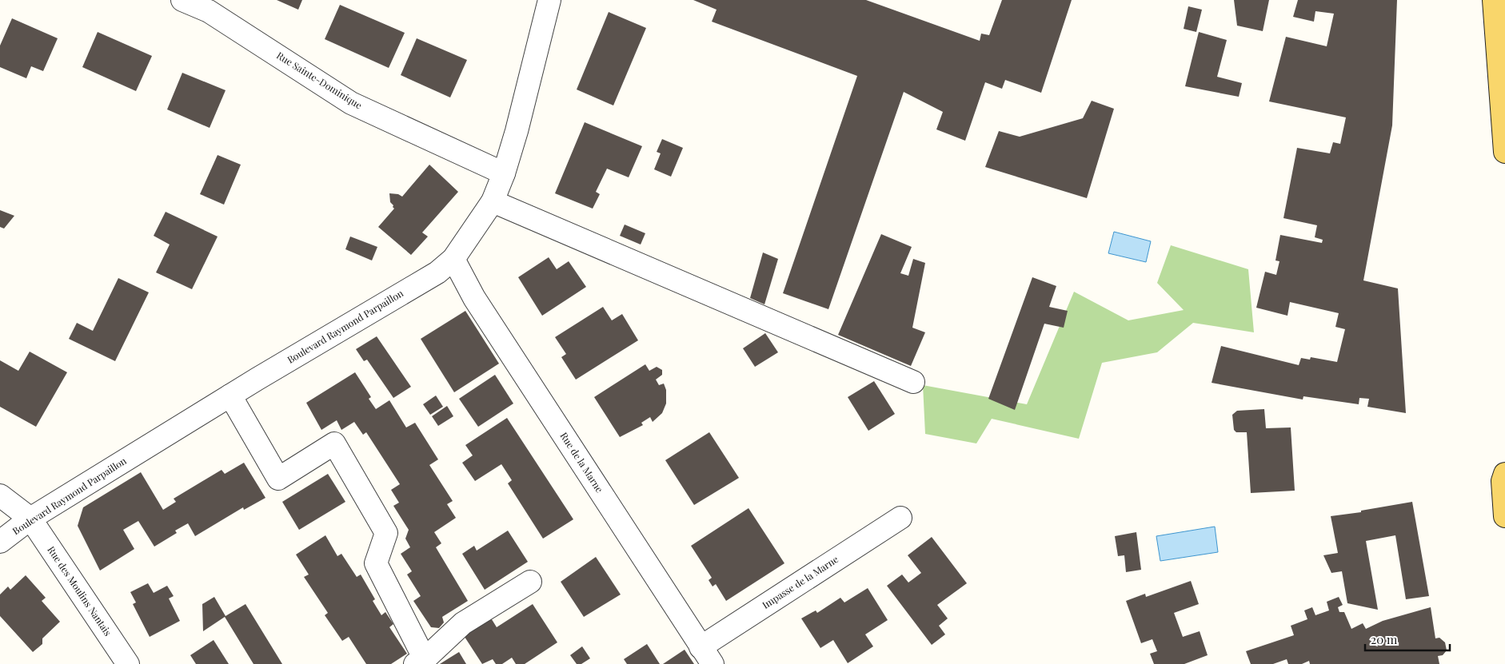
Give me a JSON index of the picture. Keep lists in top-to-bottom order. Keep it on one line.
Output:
{"streets":{"street":["Rue Sainte-Dominique","Boulevard Raymond Parpaillon","Rue de la Marne","Impasse de la Marne","Rue des Moulins Nantais"]},"crossings":[["Rue Sainte-Dominique","Boulevard Raymond Parpaillon"],["Boulevard Raymond Parpaillon","Rue de la Marne"],["Boulevard Raymond Parpaillon","Rue des Moulins Nantais"],["Rue de la Marne","Impasse de la Marne"]],"scale_bar":"20 m"}
